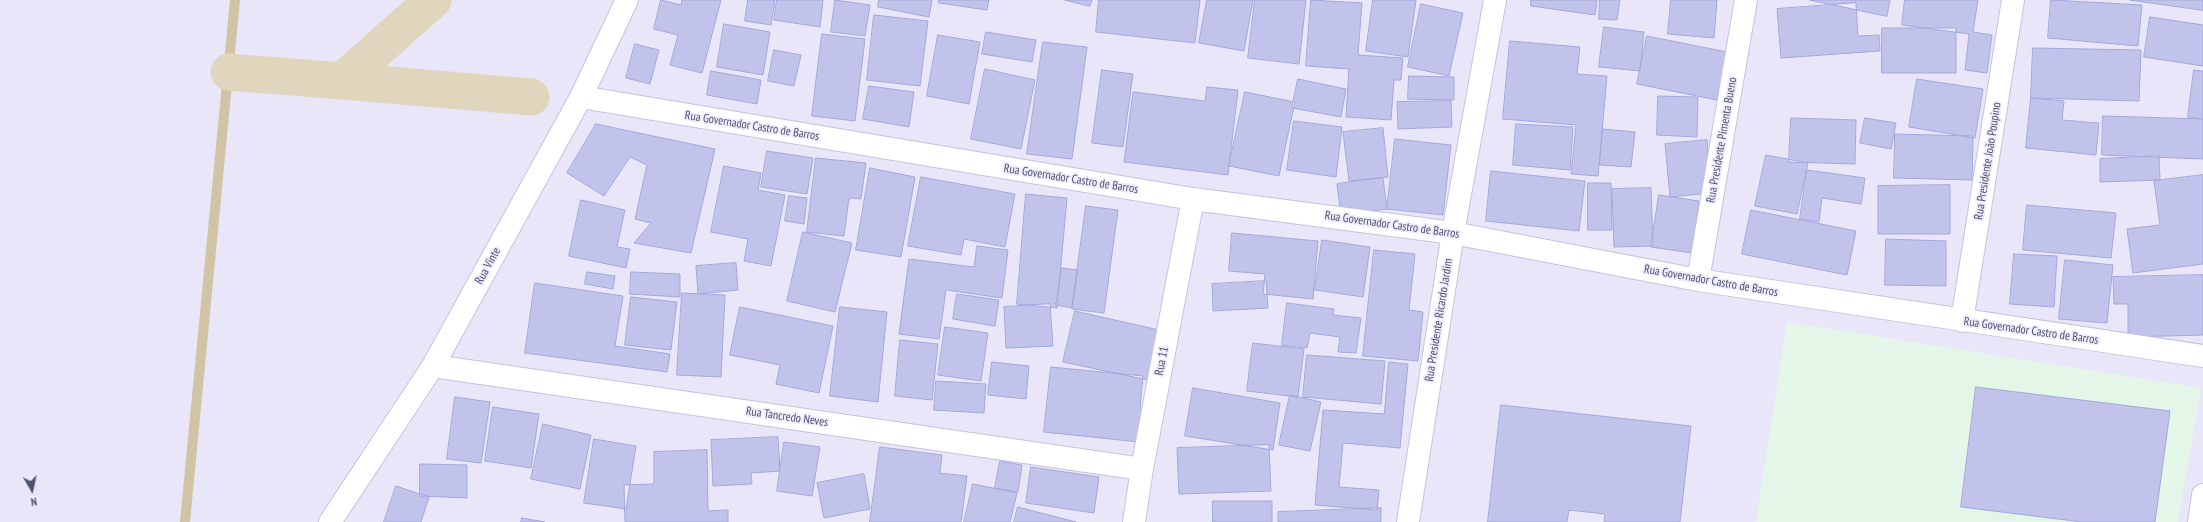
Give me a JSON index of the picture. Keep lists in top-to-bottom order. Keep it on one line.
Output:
{"streets":{"street":["Rua Governador Castro de Barros","Rua Presidente Pimenta Bueno","Rua Presidente João Poupino","Rua Vinte","Rua Presidente Ricardo Jardim","Rua 11","Rua Tancredo Neves"]},"crossings":[["Rua Governador Castro de Barros","Rua Presidente Pimenta Bueno"],["Rua Governador Castro de Barros","Rua Presidente João Poupino"],["Rua Governador Castro de Barros","Rua Vinte"],["Rua Governador Castro de Barros","Rua Presidente Ricardo Jardim"],["Rua Governador Castro de Barros","Rua 11"],["Rua Vinte","Rua Tancredo Neves"],["Rua 11","Rua Tancredo Neves"]],"north":"bottom"}
